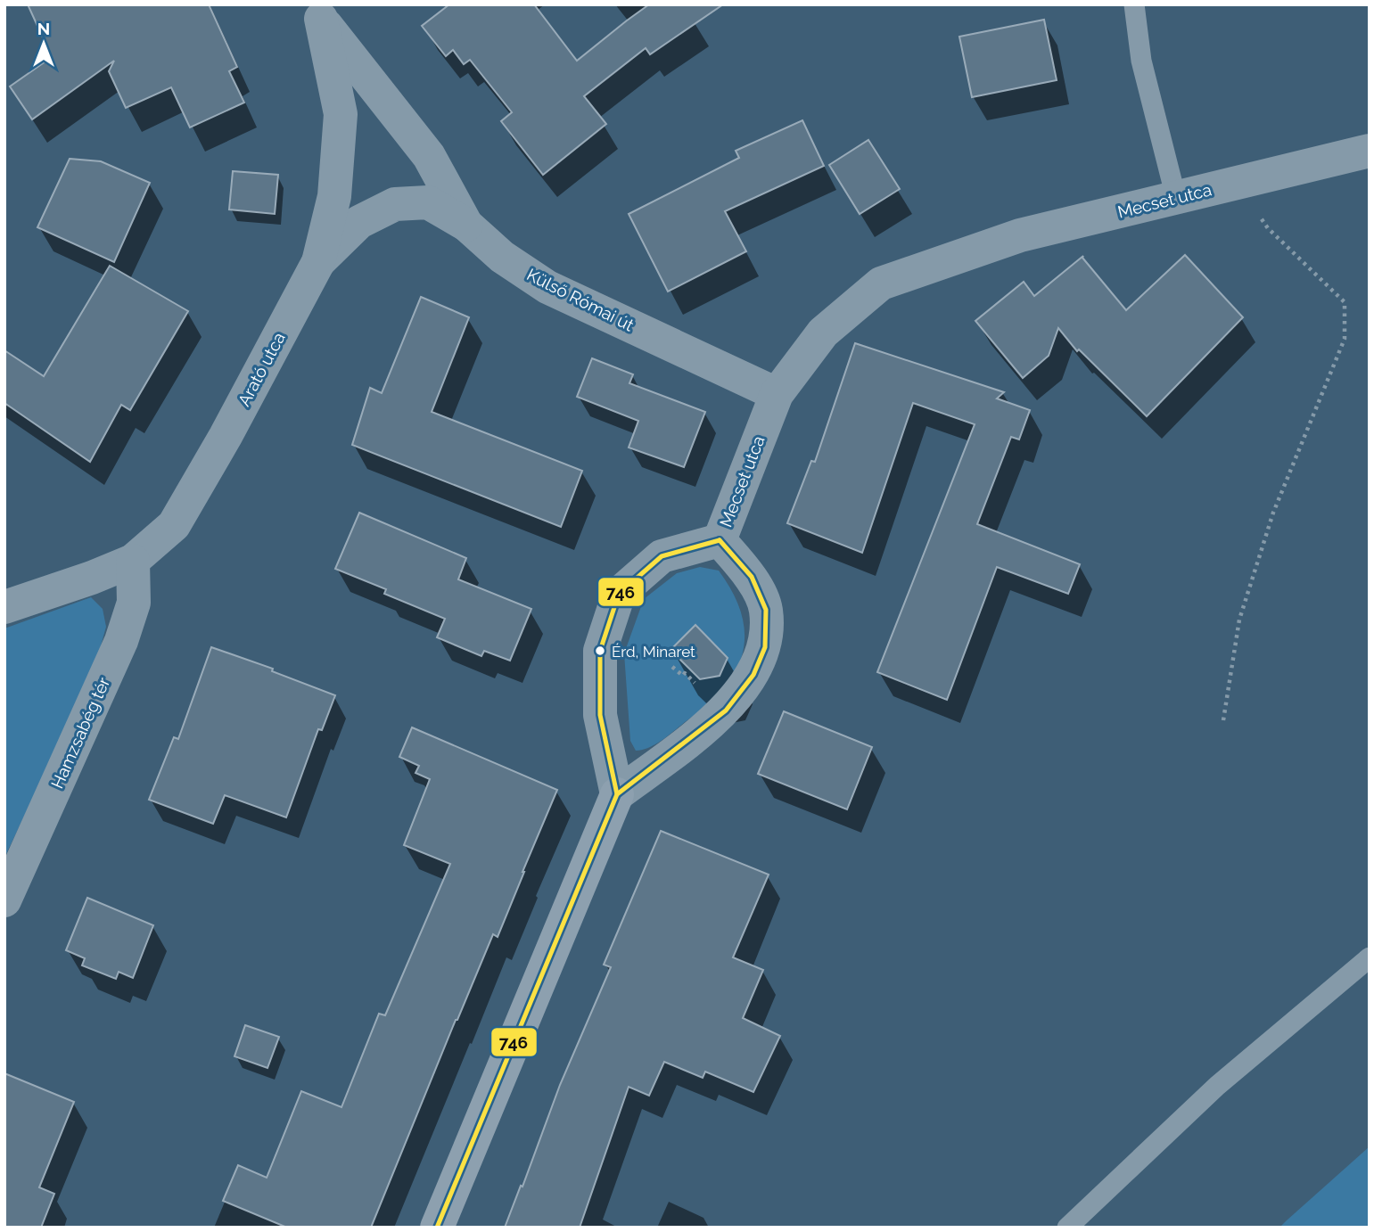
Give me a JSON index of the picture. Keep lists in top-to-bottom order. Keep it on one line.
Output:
{"streets":{"street":["Mecset utca","Külső Római út","Arató utca","Hamzsabég tér"]},"crossings":[["Mecset utca","Külső Római út"],["Külső Római út","Arató utca"],["Arató utca","Hamzsabég tér"]],"places":["Érd, Minaret"],"lines":["transit line 746"],"north":"top"}
